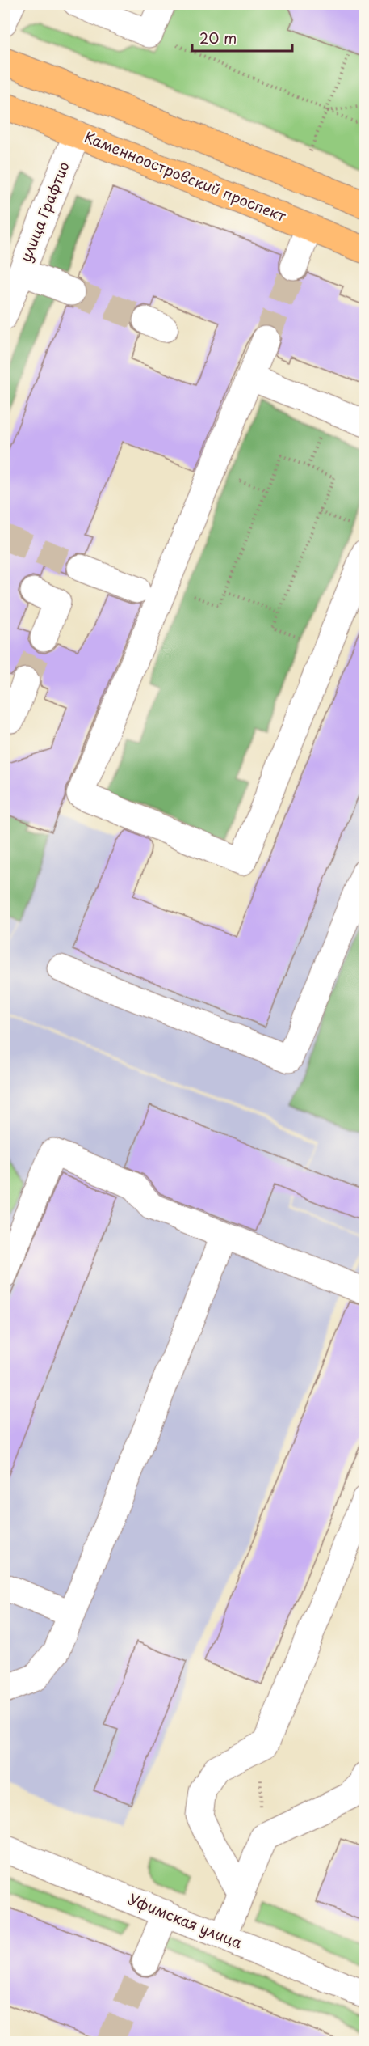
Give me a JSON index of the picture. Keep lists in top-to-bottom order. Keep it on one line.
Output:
{"streets":{"main road":["Каменноостровский проспект"],"street":["улица Графтио","Уфимская улица"]},"crossings":[["Каменноостровский проспект","улица Графтио"]],"scale_bar":"20 m"}
